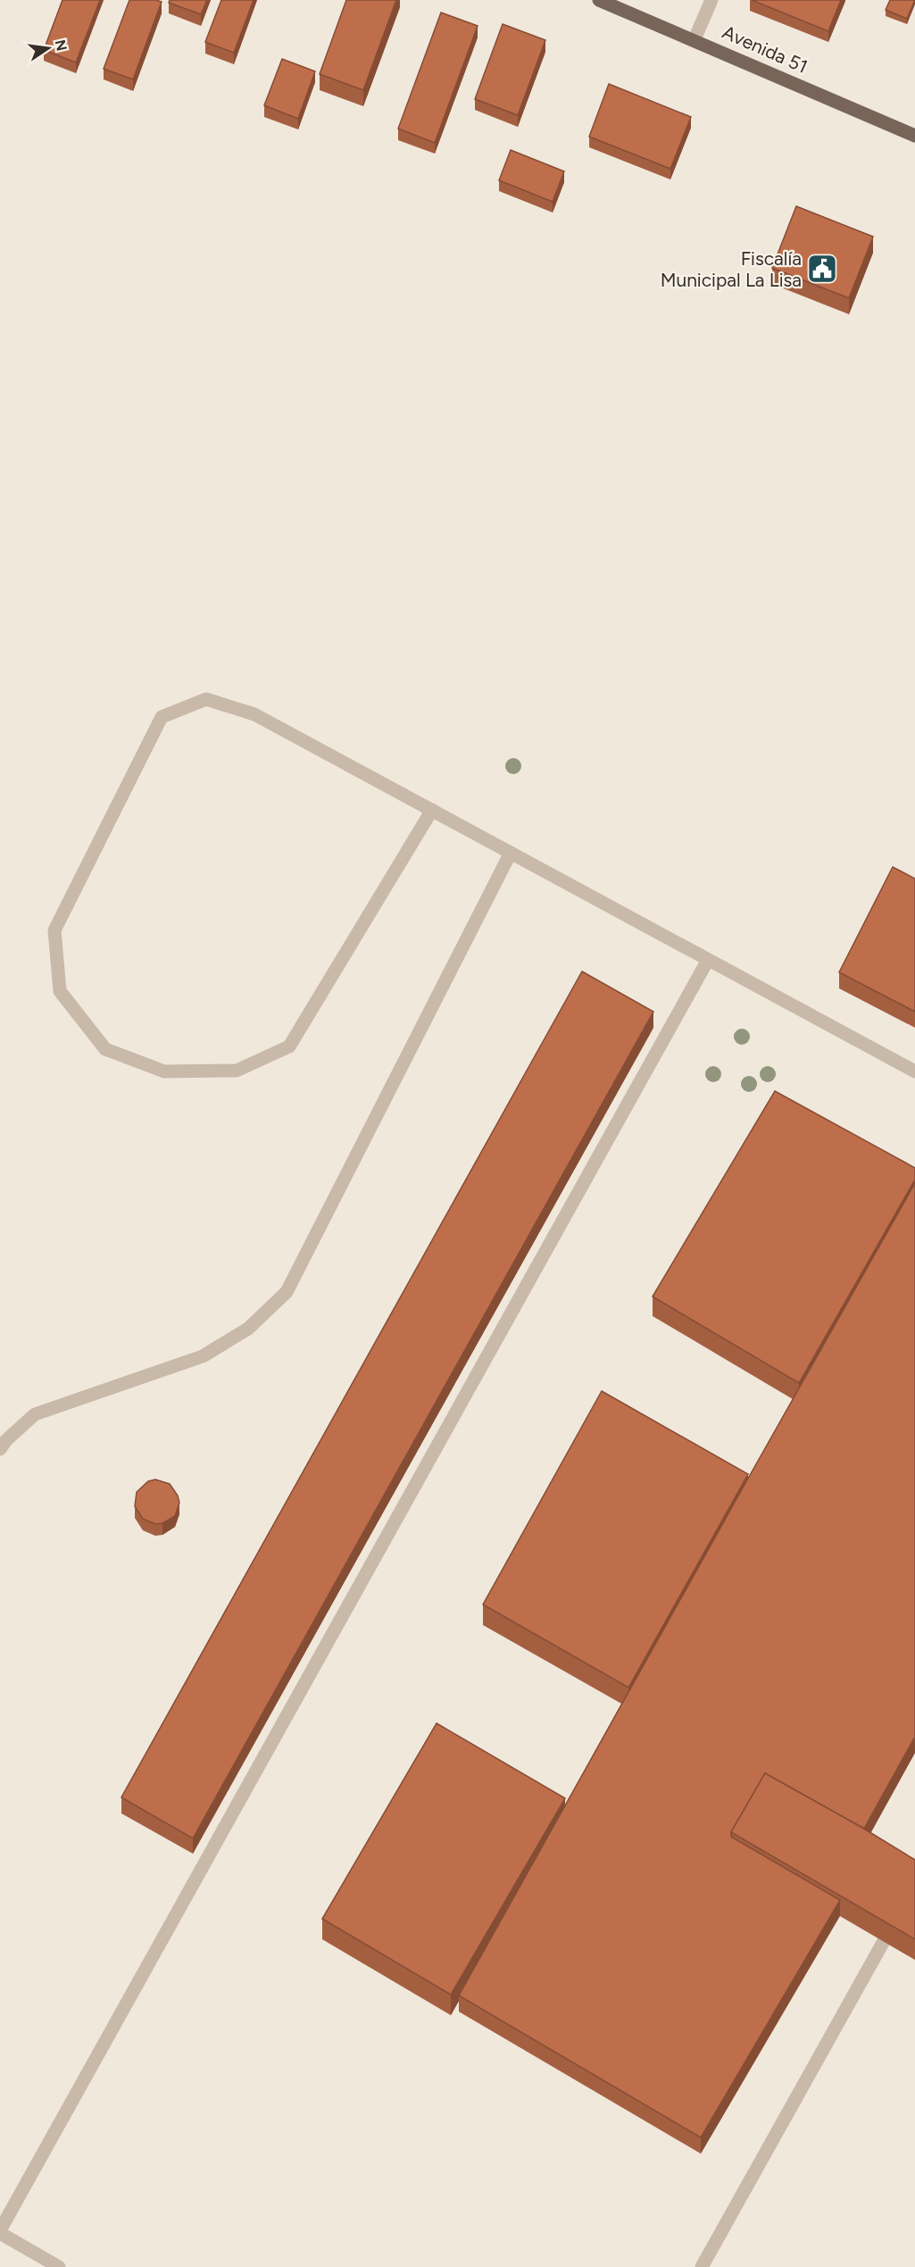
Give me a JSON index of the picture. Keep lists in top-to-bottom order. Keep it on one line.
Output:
{"streets":{"main road":["Avenida 51"]},"places":{"public building":["Fiscalía Municipal La Lisa"]},"north":"right"}
